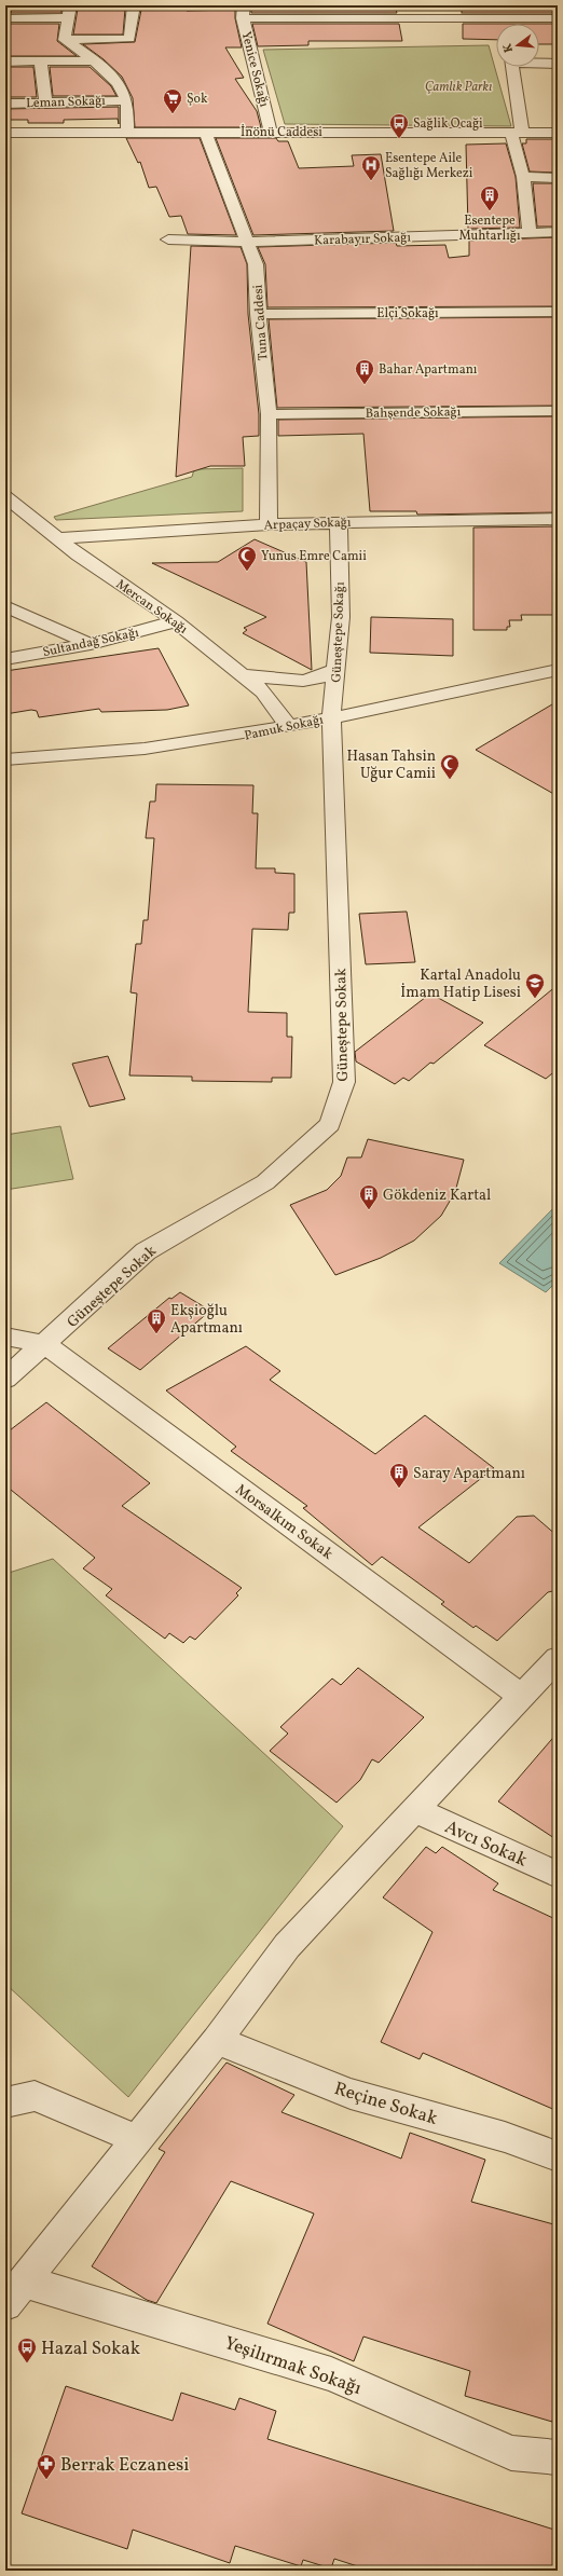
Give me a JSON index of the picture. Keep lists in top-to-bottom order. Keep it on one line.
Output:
{"streets":{"street":["Yenice Sokağı","Leman Sokağı","İnönü Caddesi","Karabayır Sokağı","Elçi Sokağı","Tuna Caddesi","Bahşende Sokağı","Arpaçay Sokağı","Mercan Sokağı","Güneştepe Sokağı","Sultandağ Sokağı","Pamuk Sokağı","Güneştepe Sokak","Morsalkım Sokak","Avcı Sokak","Reçine Sokak","Yeşilırmak Sokağı"]},"crossings":[["Yenice Sokağı","İnönü Caddesi"],["İnönü Caddesi","Tuna Caddesi"],["Karabayır Sokağı","Tuna Caddesi"],["Elçi Sokağı","Tuna Caddesi"],["Tuna Caddesi","Bahşende Sokağı"],["Tuna Caddesi","Arpaçay Sokağı"],["Arpaçay Sokağı","Mercan Sokağı"],["Arpaçay Sokağı","Güneştepe Sokağı"],["Mercan Sokağı","Sultandağ Sokağı"],["Mercan Sokağı","Pamuk Sokağı"],["Güneştepe Sokağı","Pamuk Sokağı"],["Güneştepe Sokağı","Güneştepe Sokak"],["Pamuk Sokağı","Güneştepe Sokak"],["Güneştepe Sokak","Morsalkım Sokak"]],"parks":["Çamlık Parkı"],"places":{"supermarket":["Şok"],"bus stop":["Sağlik Ocaği","Hazal Sokak"],"hospital":["Esentepe Aile Sağlığı Merkezi"],"building":["Esentepe Muhtarlığı","Bahar Apartmanı","Gökdeniz Kartal","Ekşioğlu Apartmanı","Saray Apartmanı"],"mosque":["Yunus Emre Camii","Hasan Tahsin Uğur Camii"],"school or university":["Kartal Anadolu İmam Hatip Lisesi"],"pharmacy":["Berrak Eczanesi"]},"north":"left"}
